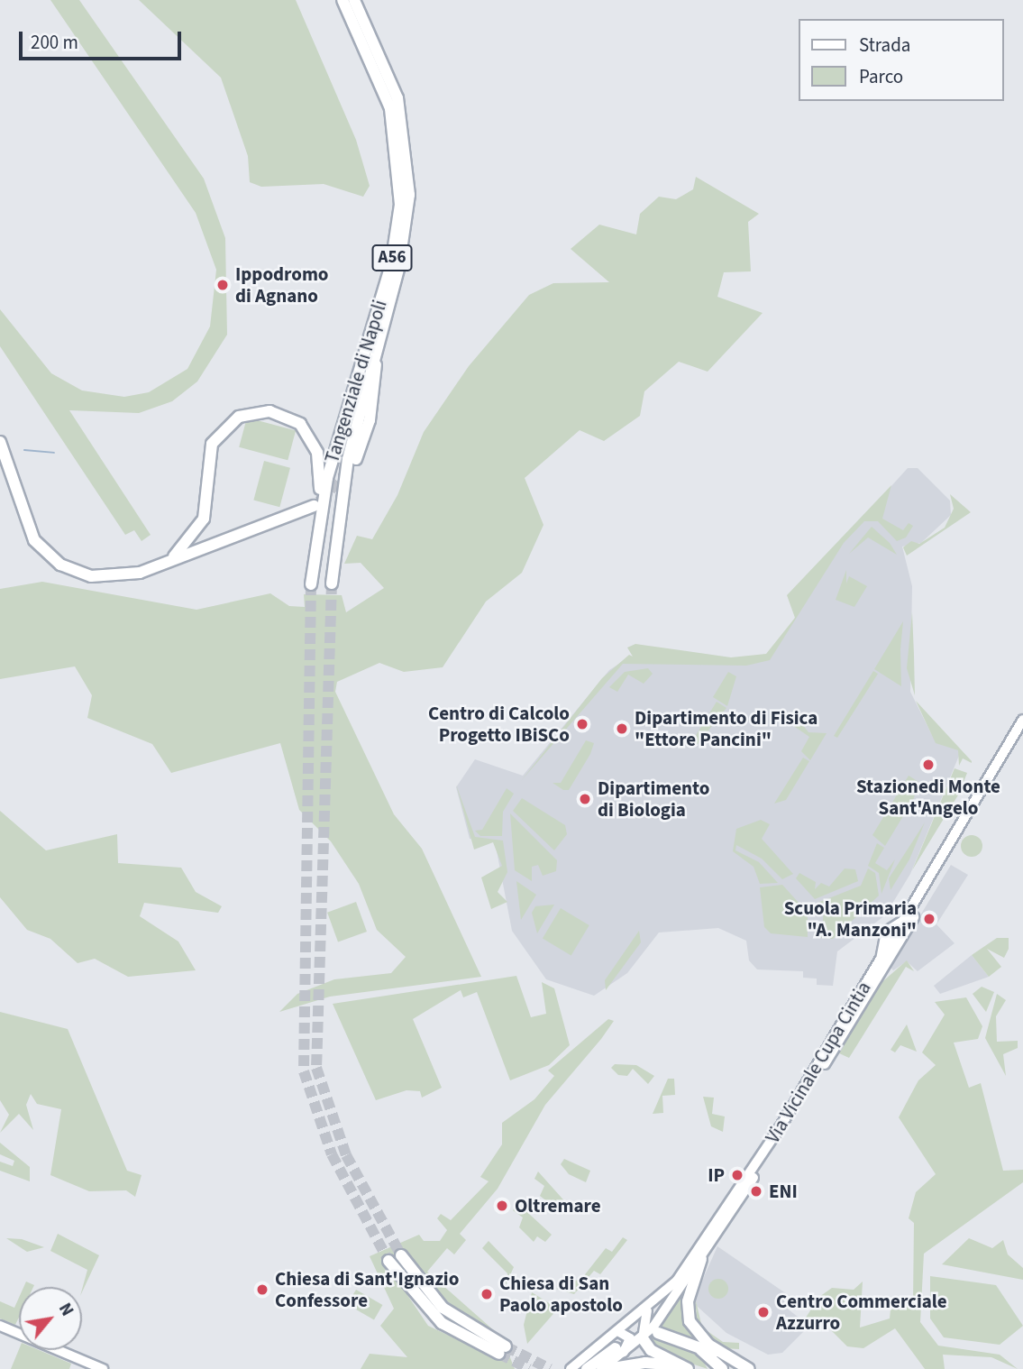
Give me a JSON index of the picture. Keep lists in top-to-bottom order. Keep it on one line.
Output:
{"streets":{"highway":["A56","Tangenziale di Napoli"],"main road":["Via Vicinale Cupa Cintia"]},"places":["Ippodromo di Agnano","Centro di Calcolo Progetto IBiSCo","Dipartimento di Fisica \"Ettore Pancini\"","Stazionedi Monte Sant'Angelo","Dipartimento di Biologia","Scuola Primaria \"A. Manzoni\"","IP","ENI","Oltremare","Chiesa di Sant'Ignazio Confessore","Chiesa di San Paolo apostolo","Centro Commerciale Azzurro"],"legend":["Strada","Parco"],"scale_bar":"200 m","north":"top right"}
